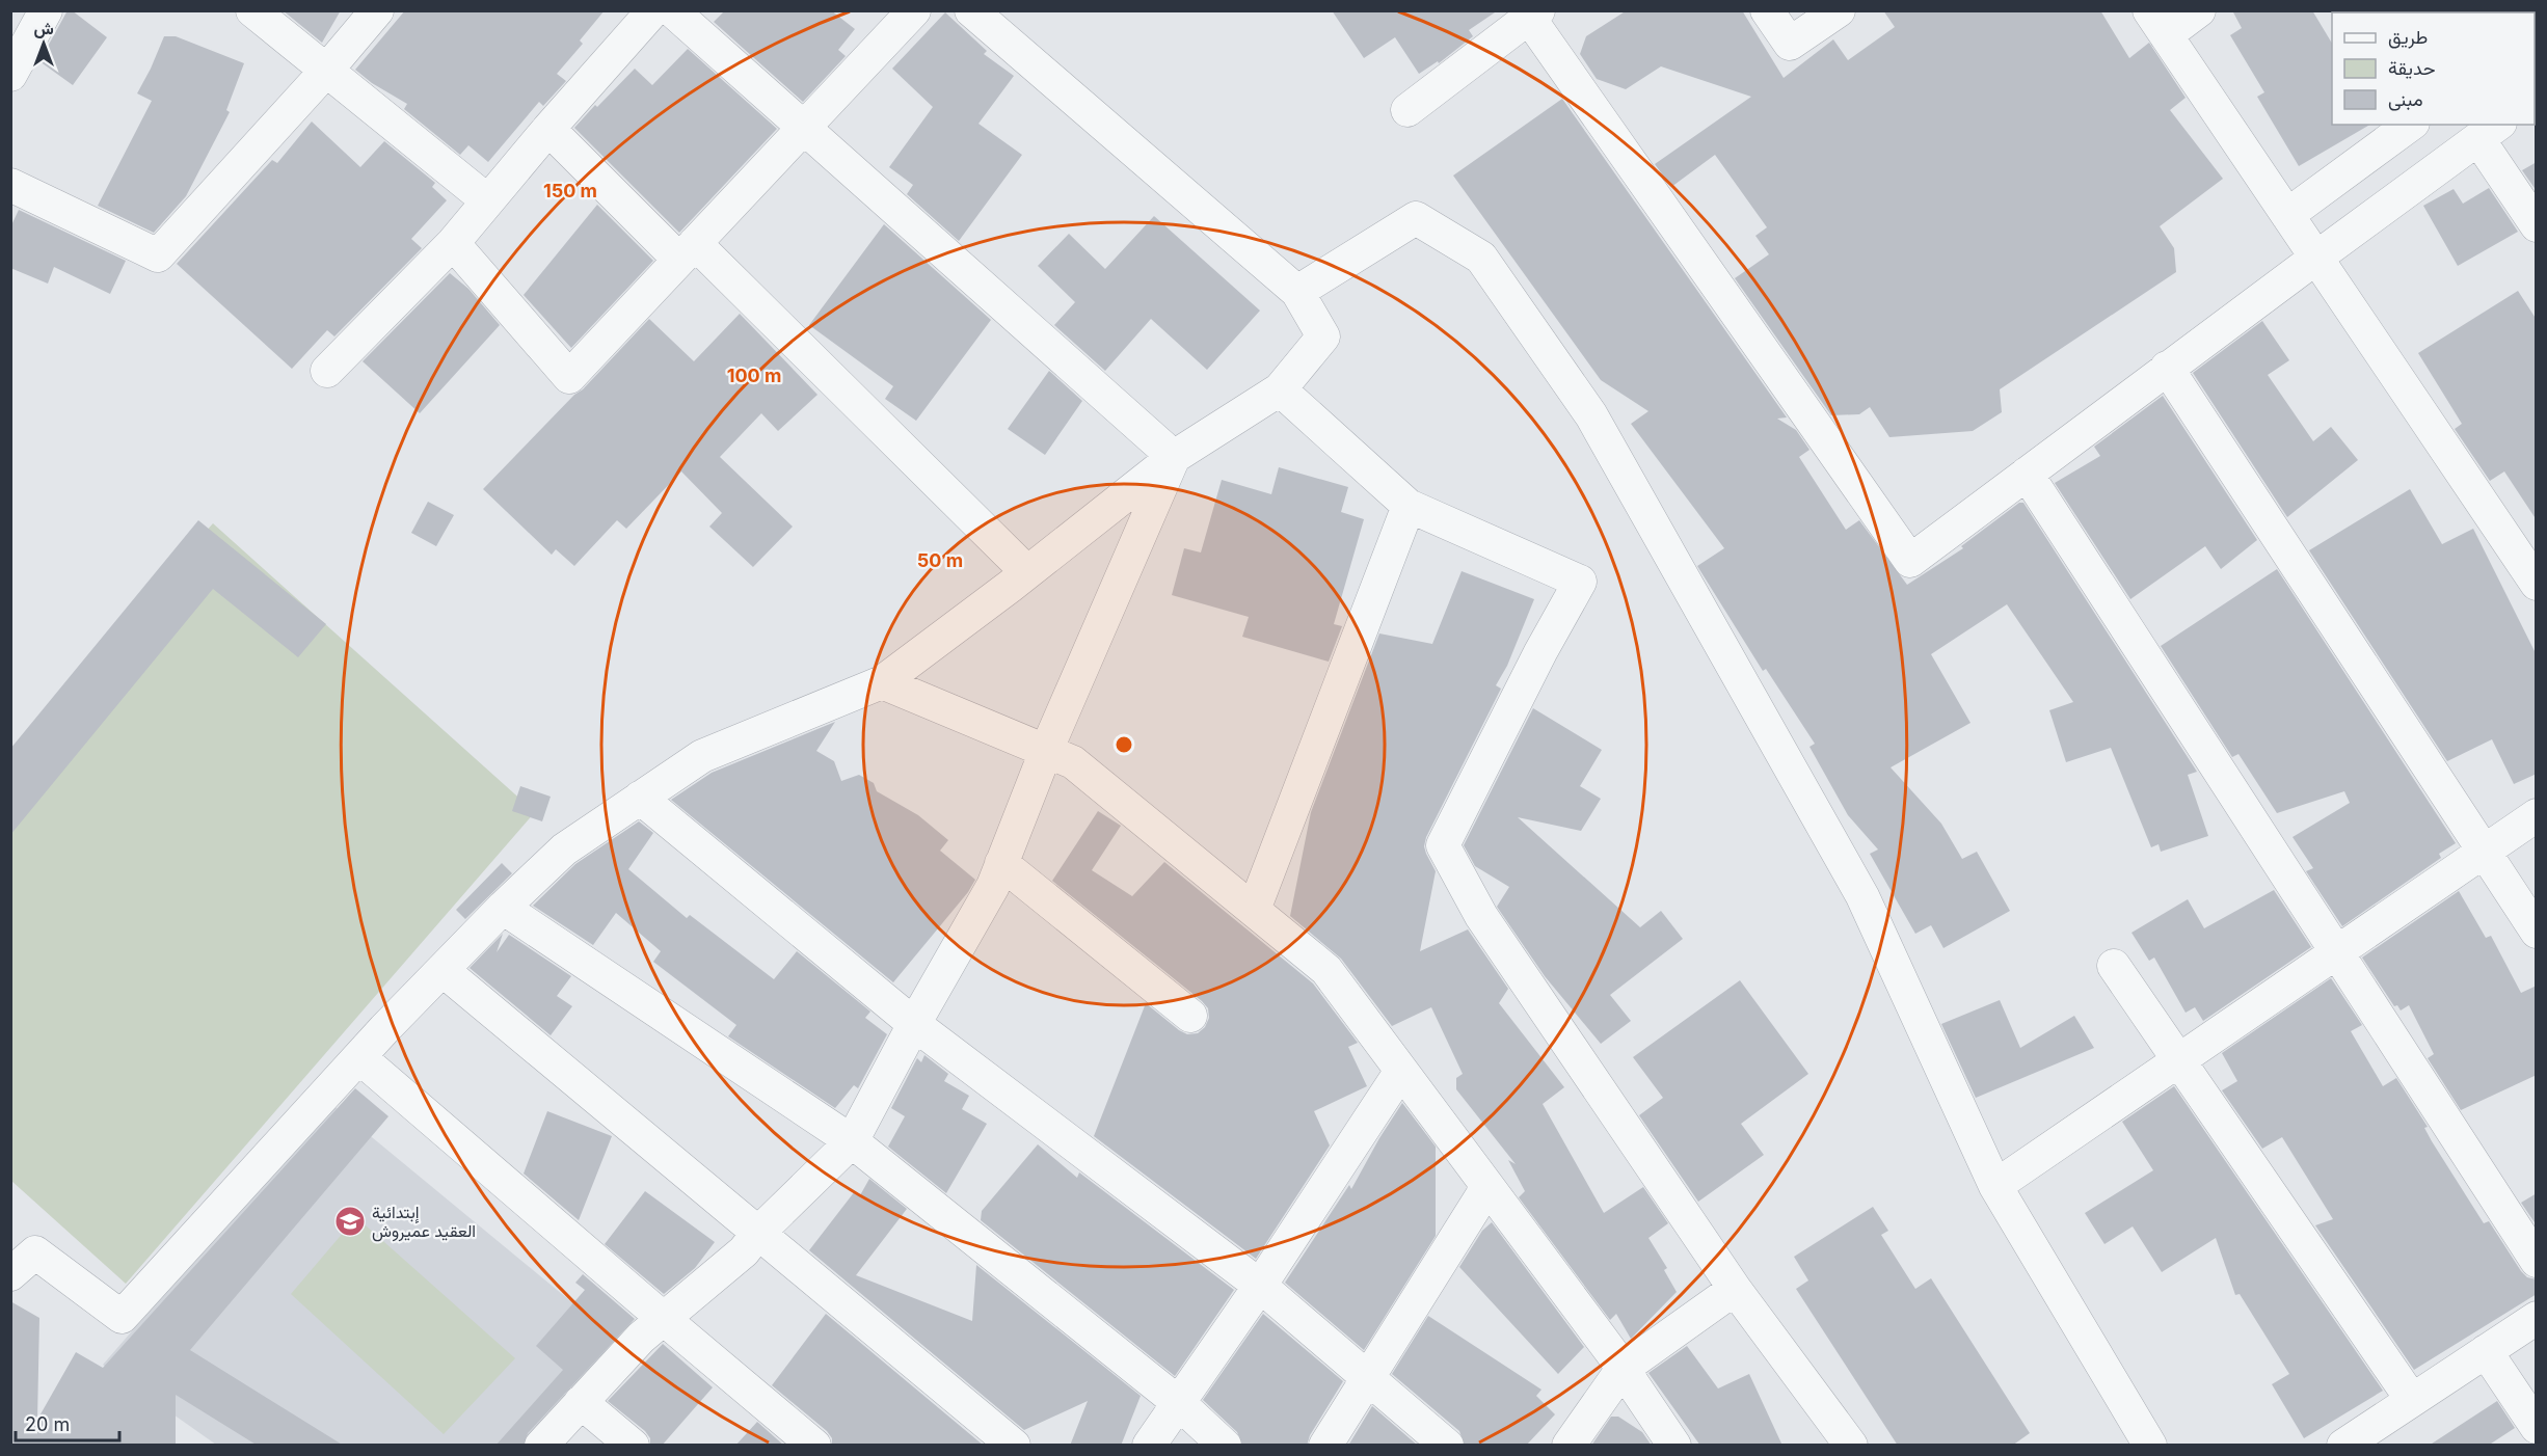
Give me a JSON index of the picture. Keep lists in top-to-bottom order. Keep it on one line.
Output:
{"places":{"school or university":["إبتدائية العقيد عميروش"]},"legend":["طريق","حديقة","مبنى"],"scale_bar":"20 m","north":"top","rings":["150 m","100 m","50 m"]}
